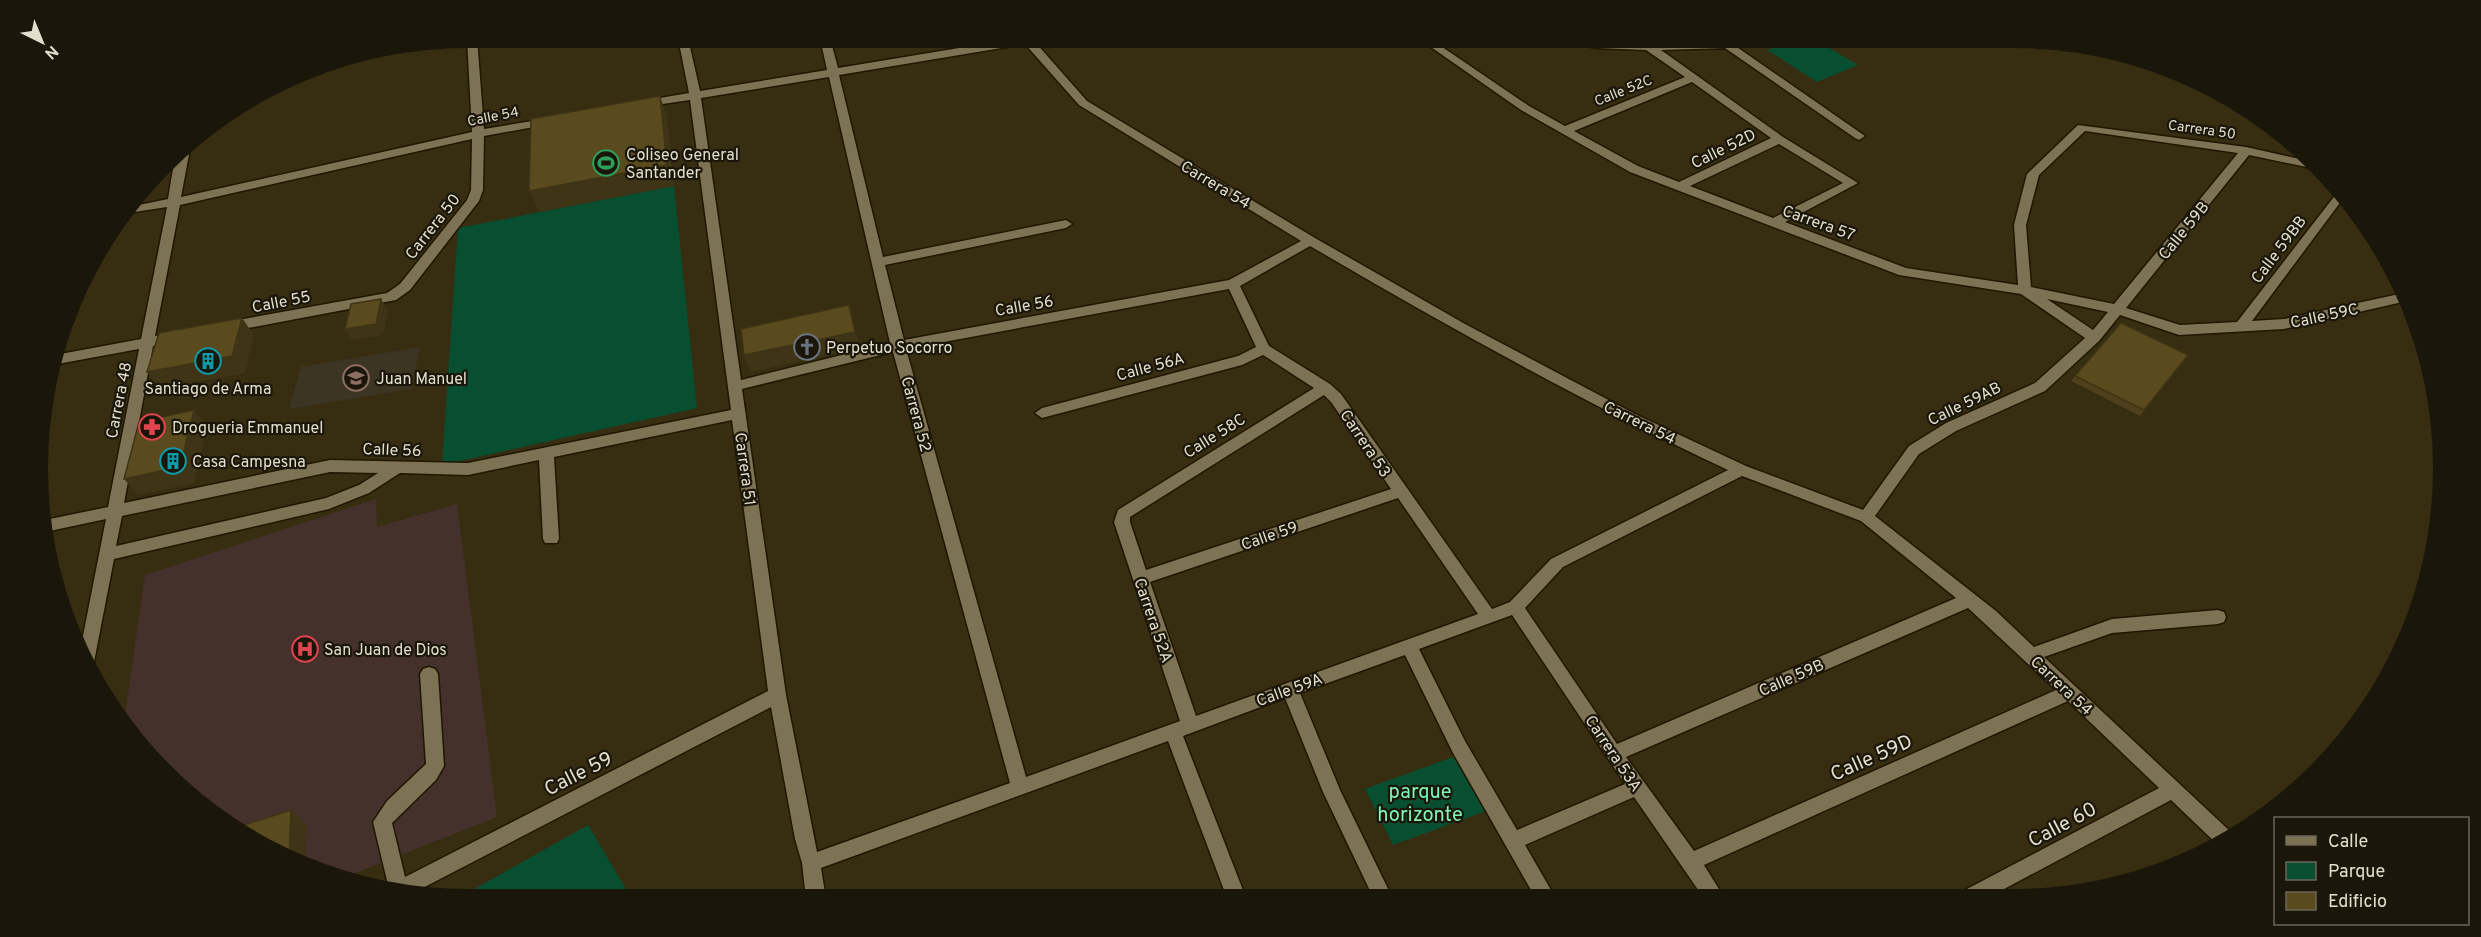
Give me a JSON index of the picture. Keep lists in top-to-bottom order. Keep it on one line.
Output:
{"streets":{"street":["Calle 52C","Calle 54","Carrera 50","Calle 52D","Carrera 54","Carrera 57","Calle 59B","Calle 59BB","Calle 55","Calle 56","Calle 59C","Calle 56A","Carrera 48","Calle 59AB","Carrera 52","Calle 58C","Carrera 53","Carrera 51","Calle 59","Carrera 52A","Calle 59A","Carrera 53A","Calle 59D","Calle 60"]},"crossings":[["Calle 52C","Carrera 57"],["Calle 54","Carrera 50"],["Calle 54","Carrera 48"],["Carrera 50","Carrera 57"],["Carrera 50","Calle 59B"],["Carrera 50","Calle 55"],["Calle 52D","Carrera 57"],["Carrera 54","Calle 59B"],["Carrera 54","Calle 56"],["Carrera 54","Calle 59AB"],["Carrera 54","Calle 59A"],["Carrera 54","Calle 59D"],["Carrera 54","Calle 60"],["Carrera 57","Calle 59B"],["Carrera 57","Calle 59BB"],["Carrera 57","Calle 59C"],["Carrera 57","Calle 59AB"],["Calle 59B","Calle 59AB"],["Calle 59B","Carrera 53A"],["Calle 59BB","Calle 59C"],["Calle 56","Carrera 48"],["Calle 56","Carrera 52"],["Calle 56","Carrera 51"],["Calle 56A","Carrera 53"],["Carrera 52","Calle 59A"],["Calle 58C","Carrera 53"],["Calle 58C","Carrera 52A"],["Carrera 53","Calle 59"],["Carrera 53","Calle 59A"],["Carrera 51","Calle 59"],["Carrera 51","Calle 59A"],["Calle 59","Carrera 52A"],["Carrera 52A","Calle 59A"],["Calle 59A","Carrera 53A"],["Carrera 53A","Calle 59D"]],"parks":["parque horizonte"],"places":{"sports":["Coliseo General Santander"],"church":["Perpetuo Socorro"],"building":["Santiago de Arma","Casa Campesna"],"school or university":["Juan Manuel"],"pharmacy":["Drogueria Emmanuel"],"hospital":["San Juan de Dios"]},"legend":["Calle","Parque","Edificio"],"north":"bottom right"}
